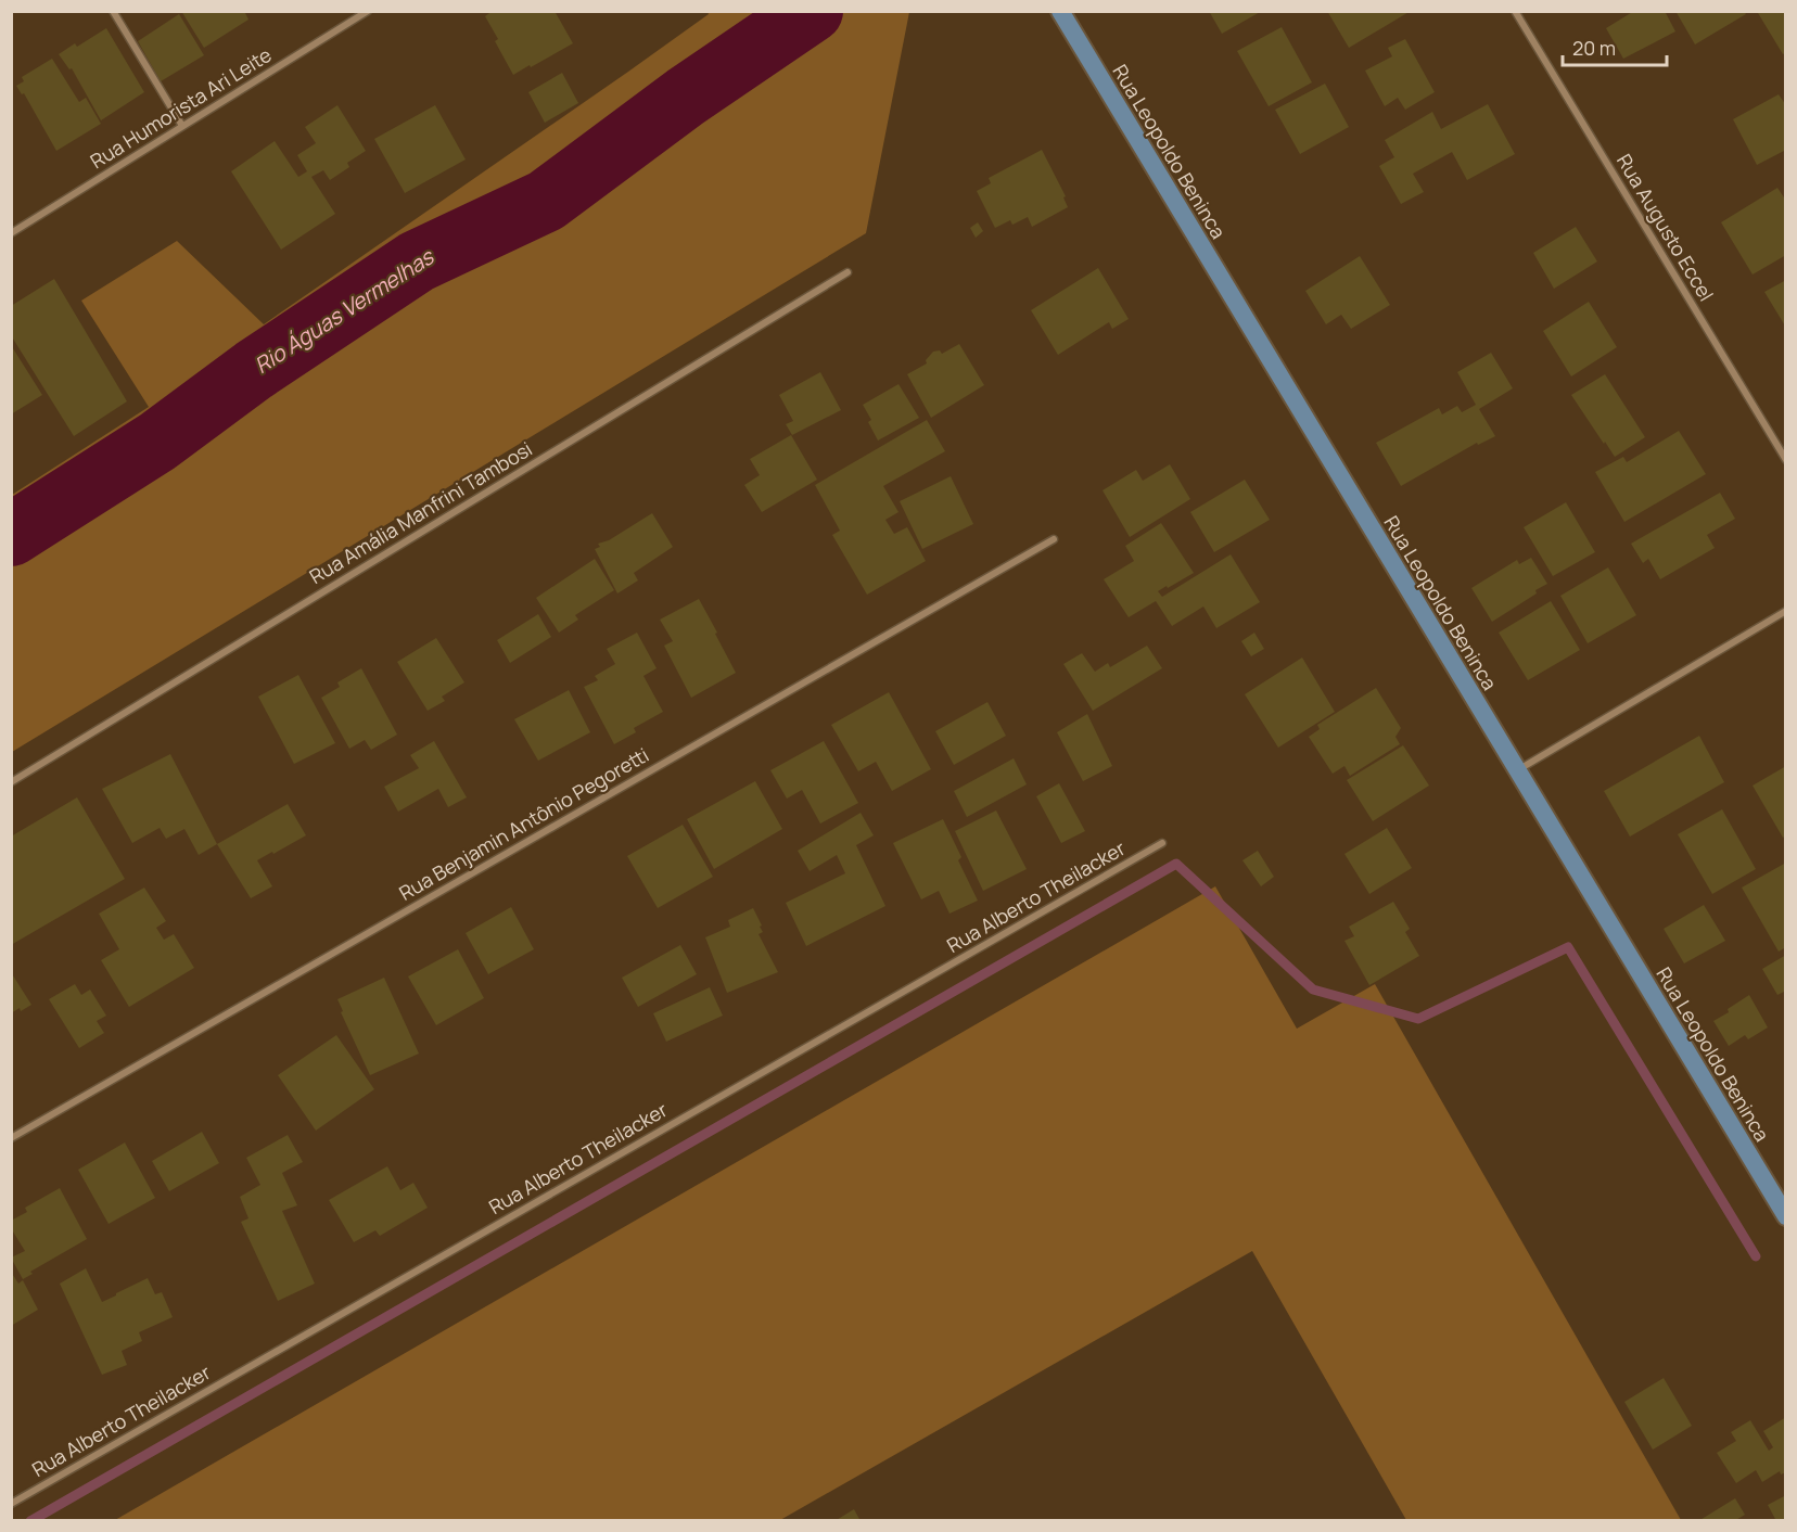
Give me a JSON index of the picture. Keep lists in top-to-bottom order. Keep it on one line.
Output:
{"streets":{"main road":["Rua Leopoldo Beninca"],"street":["Rua Humorista Ari Leite","Rua Augusto Eccel","Rua Amália Manfrini Tambosi","Rua Benjamin Antônio Pegoretti","Rua Alberto Theilacker"]},"water":["Rio Águas Vermelhas"],"scale_bar":"20 m"}
